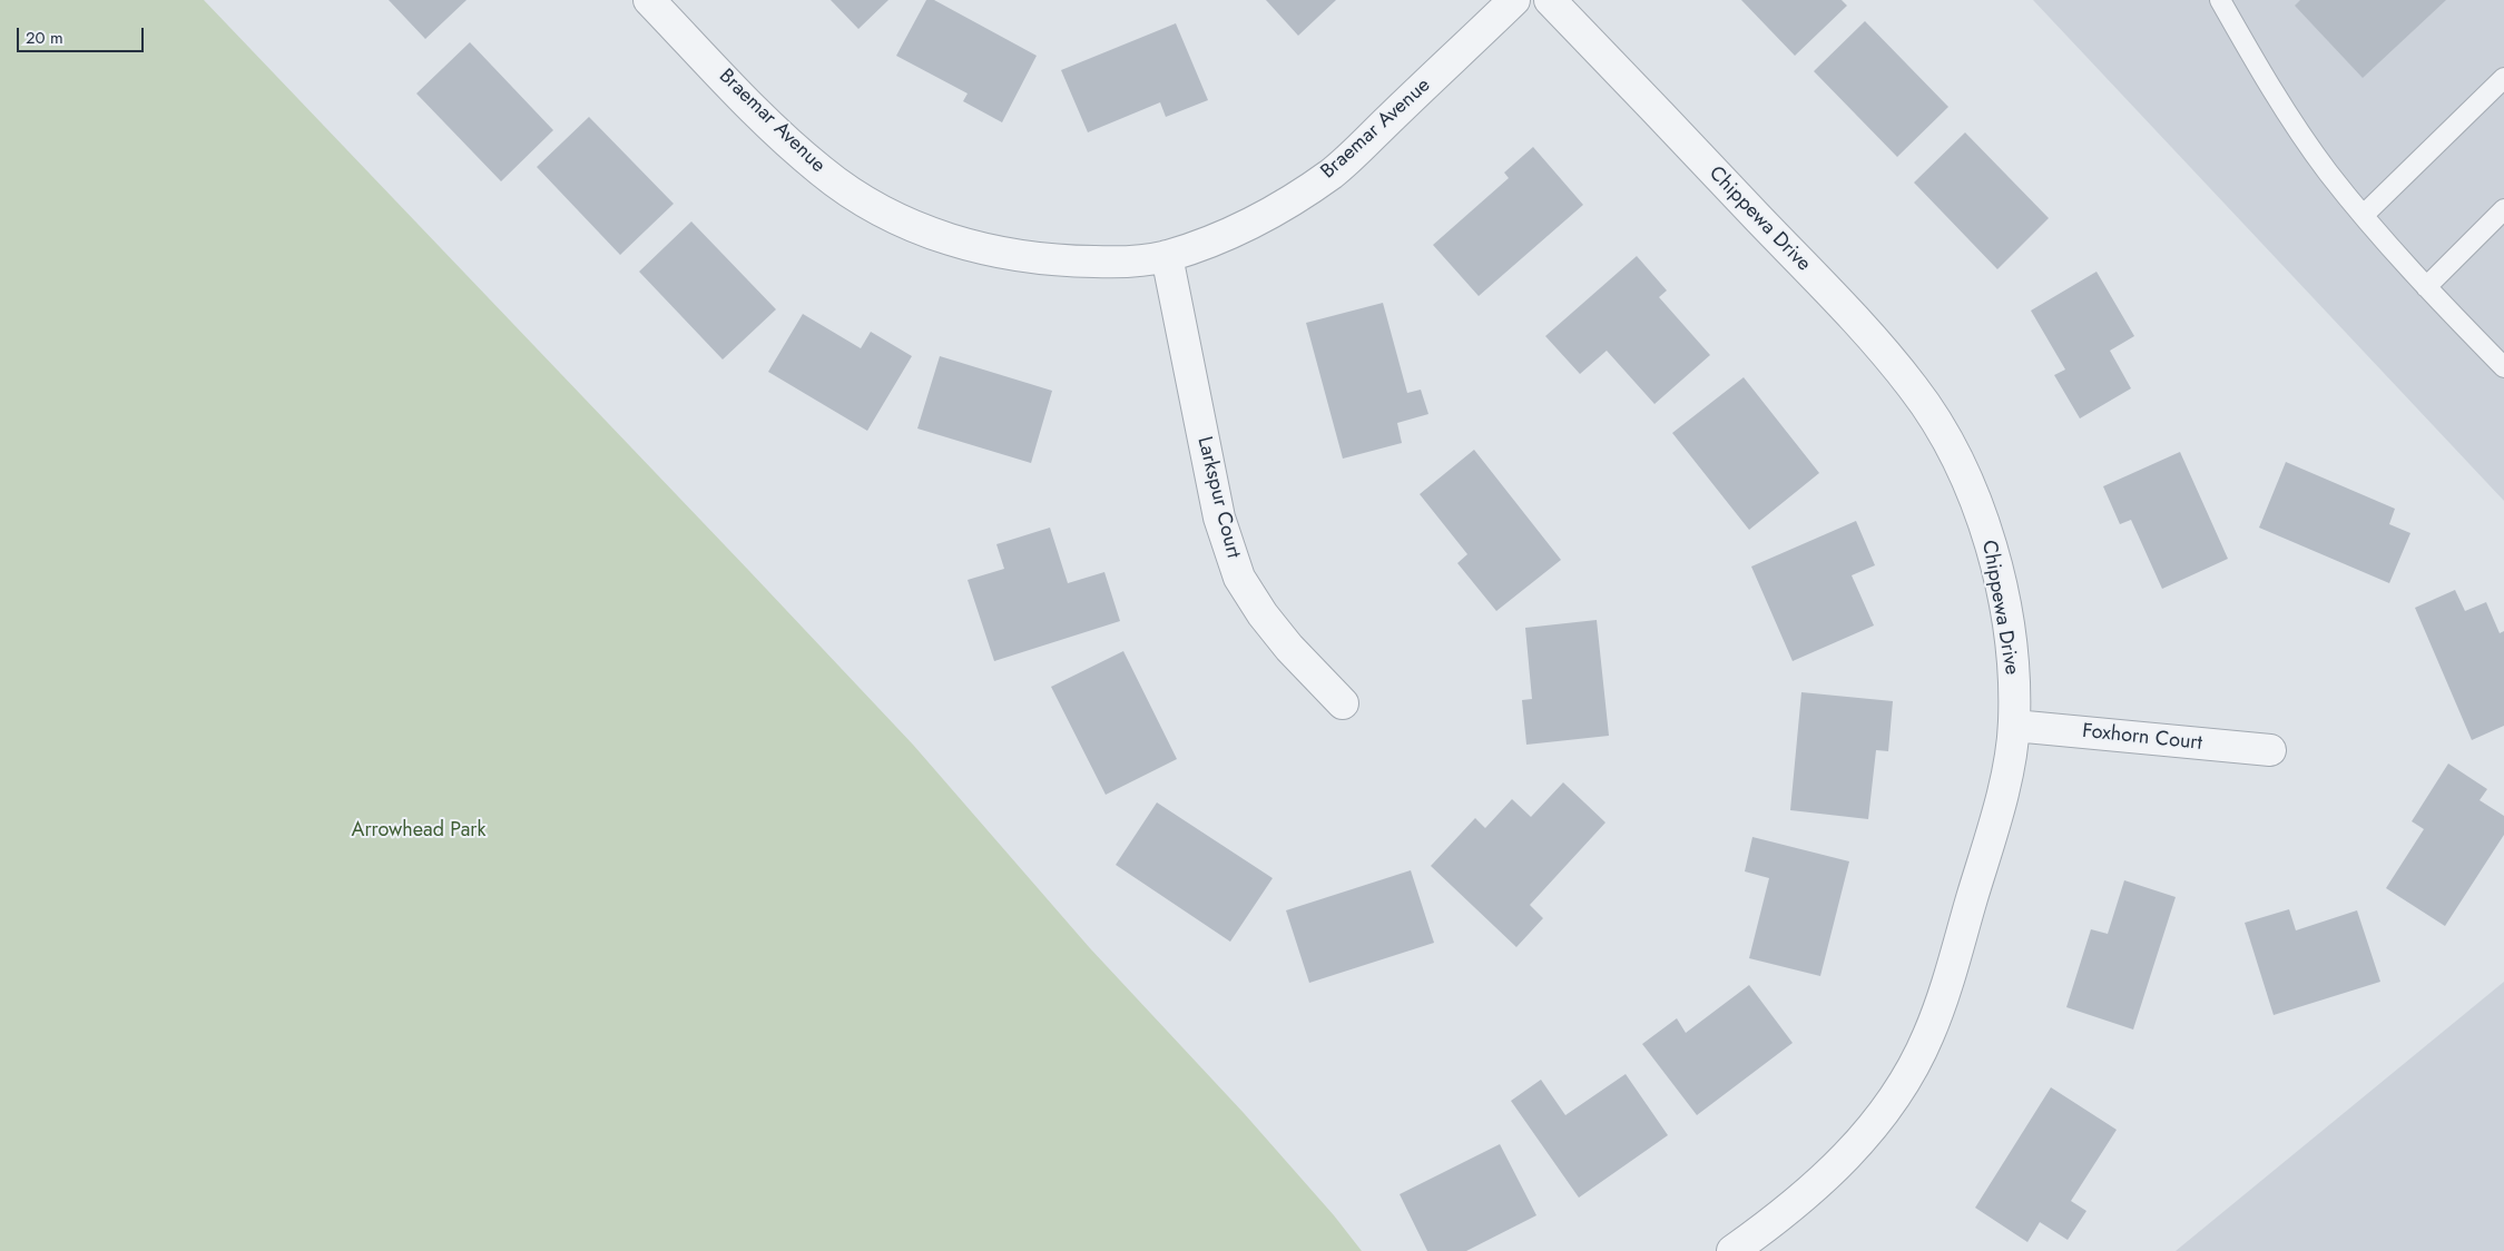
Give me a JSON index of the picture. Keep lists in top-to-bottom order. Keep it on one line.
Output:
{"streets":{"street":["Braemar Avenue","Chippewa Drive","Larkspur Court","Foxhorn Court"]},"crossings":[["Braemar Avenue","Larkspur Court"],["Chippewa Drive","Foxhorn Court"]],"parks":["Arrowhead Park"],"scale_bar":"20 m"}
